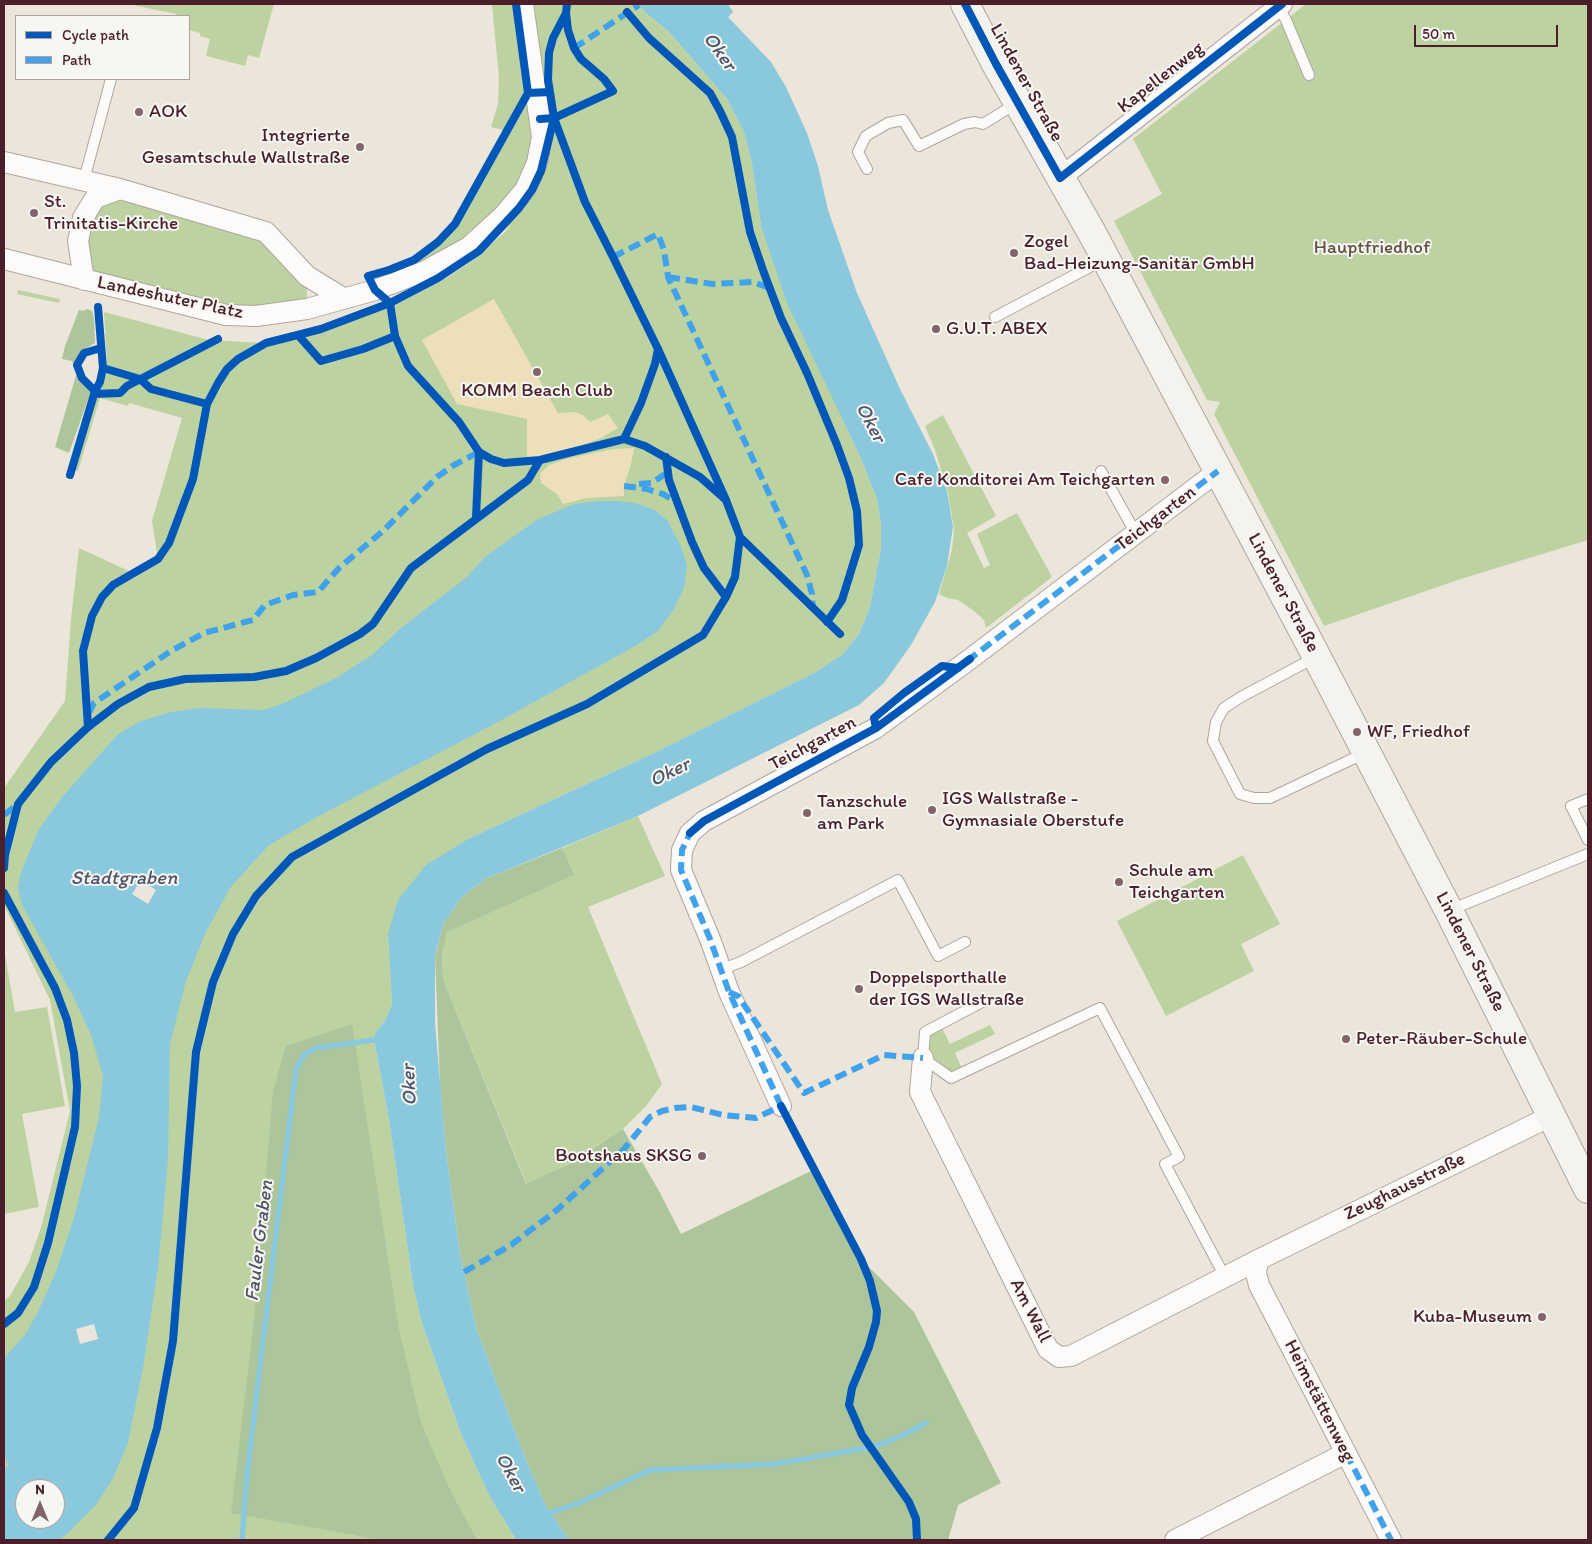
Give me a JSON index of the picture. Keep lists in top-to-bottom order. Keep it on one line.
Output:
{"streets":{"main road":["Lindener Straße"],"street":["Kapellenweg","Landeshuter Platz","Teichgarten","Zeughausstraße","Am Wall","Heimstättenweg"]},"crossings":[["Kapellenweg","Lindener Straße"],["Lindener Straße","Teichgarten"],["Lindener Straße","Zeughausstraße"],["Zeughausstraße","Am Wall"],["Zeughausstraße","Heimstättenweg"],["Am Wall","Heimstättenweg"]],"water":["Oker","Stadtgraben","Fauler Graben"],"parks":["Hauptfriedhof"],"places":["AOK","Integrierte Gesamtschule Wallstraße","St. Trinitatis-Kirche","Zogel Bad-Heizung-Sanitär GmbH","G.U.T. ABEX","KOMM Beach Club","Cafe Konditorei Am Teichgarten","WF, Friedhof","IGS Wallstraße - Gymnasiale Oberstufe","Tanzschule am Park","Schule am Teichgarten","Doppelsporthalle der IGS Wallstraße","Peter-Räuber-Schule","Bootshaus SKSG","Kuba-Museum"],"legend":["Cycle path","Path"],"scale_bar":"50 m","north":"top"}
